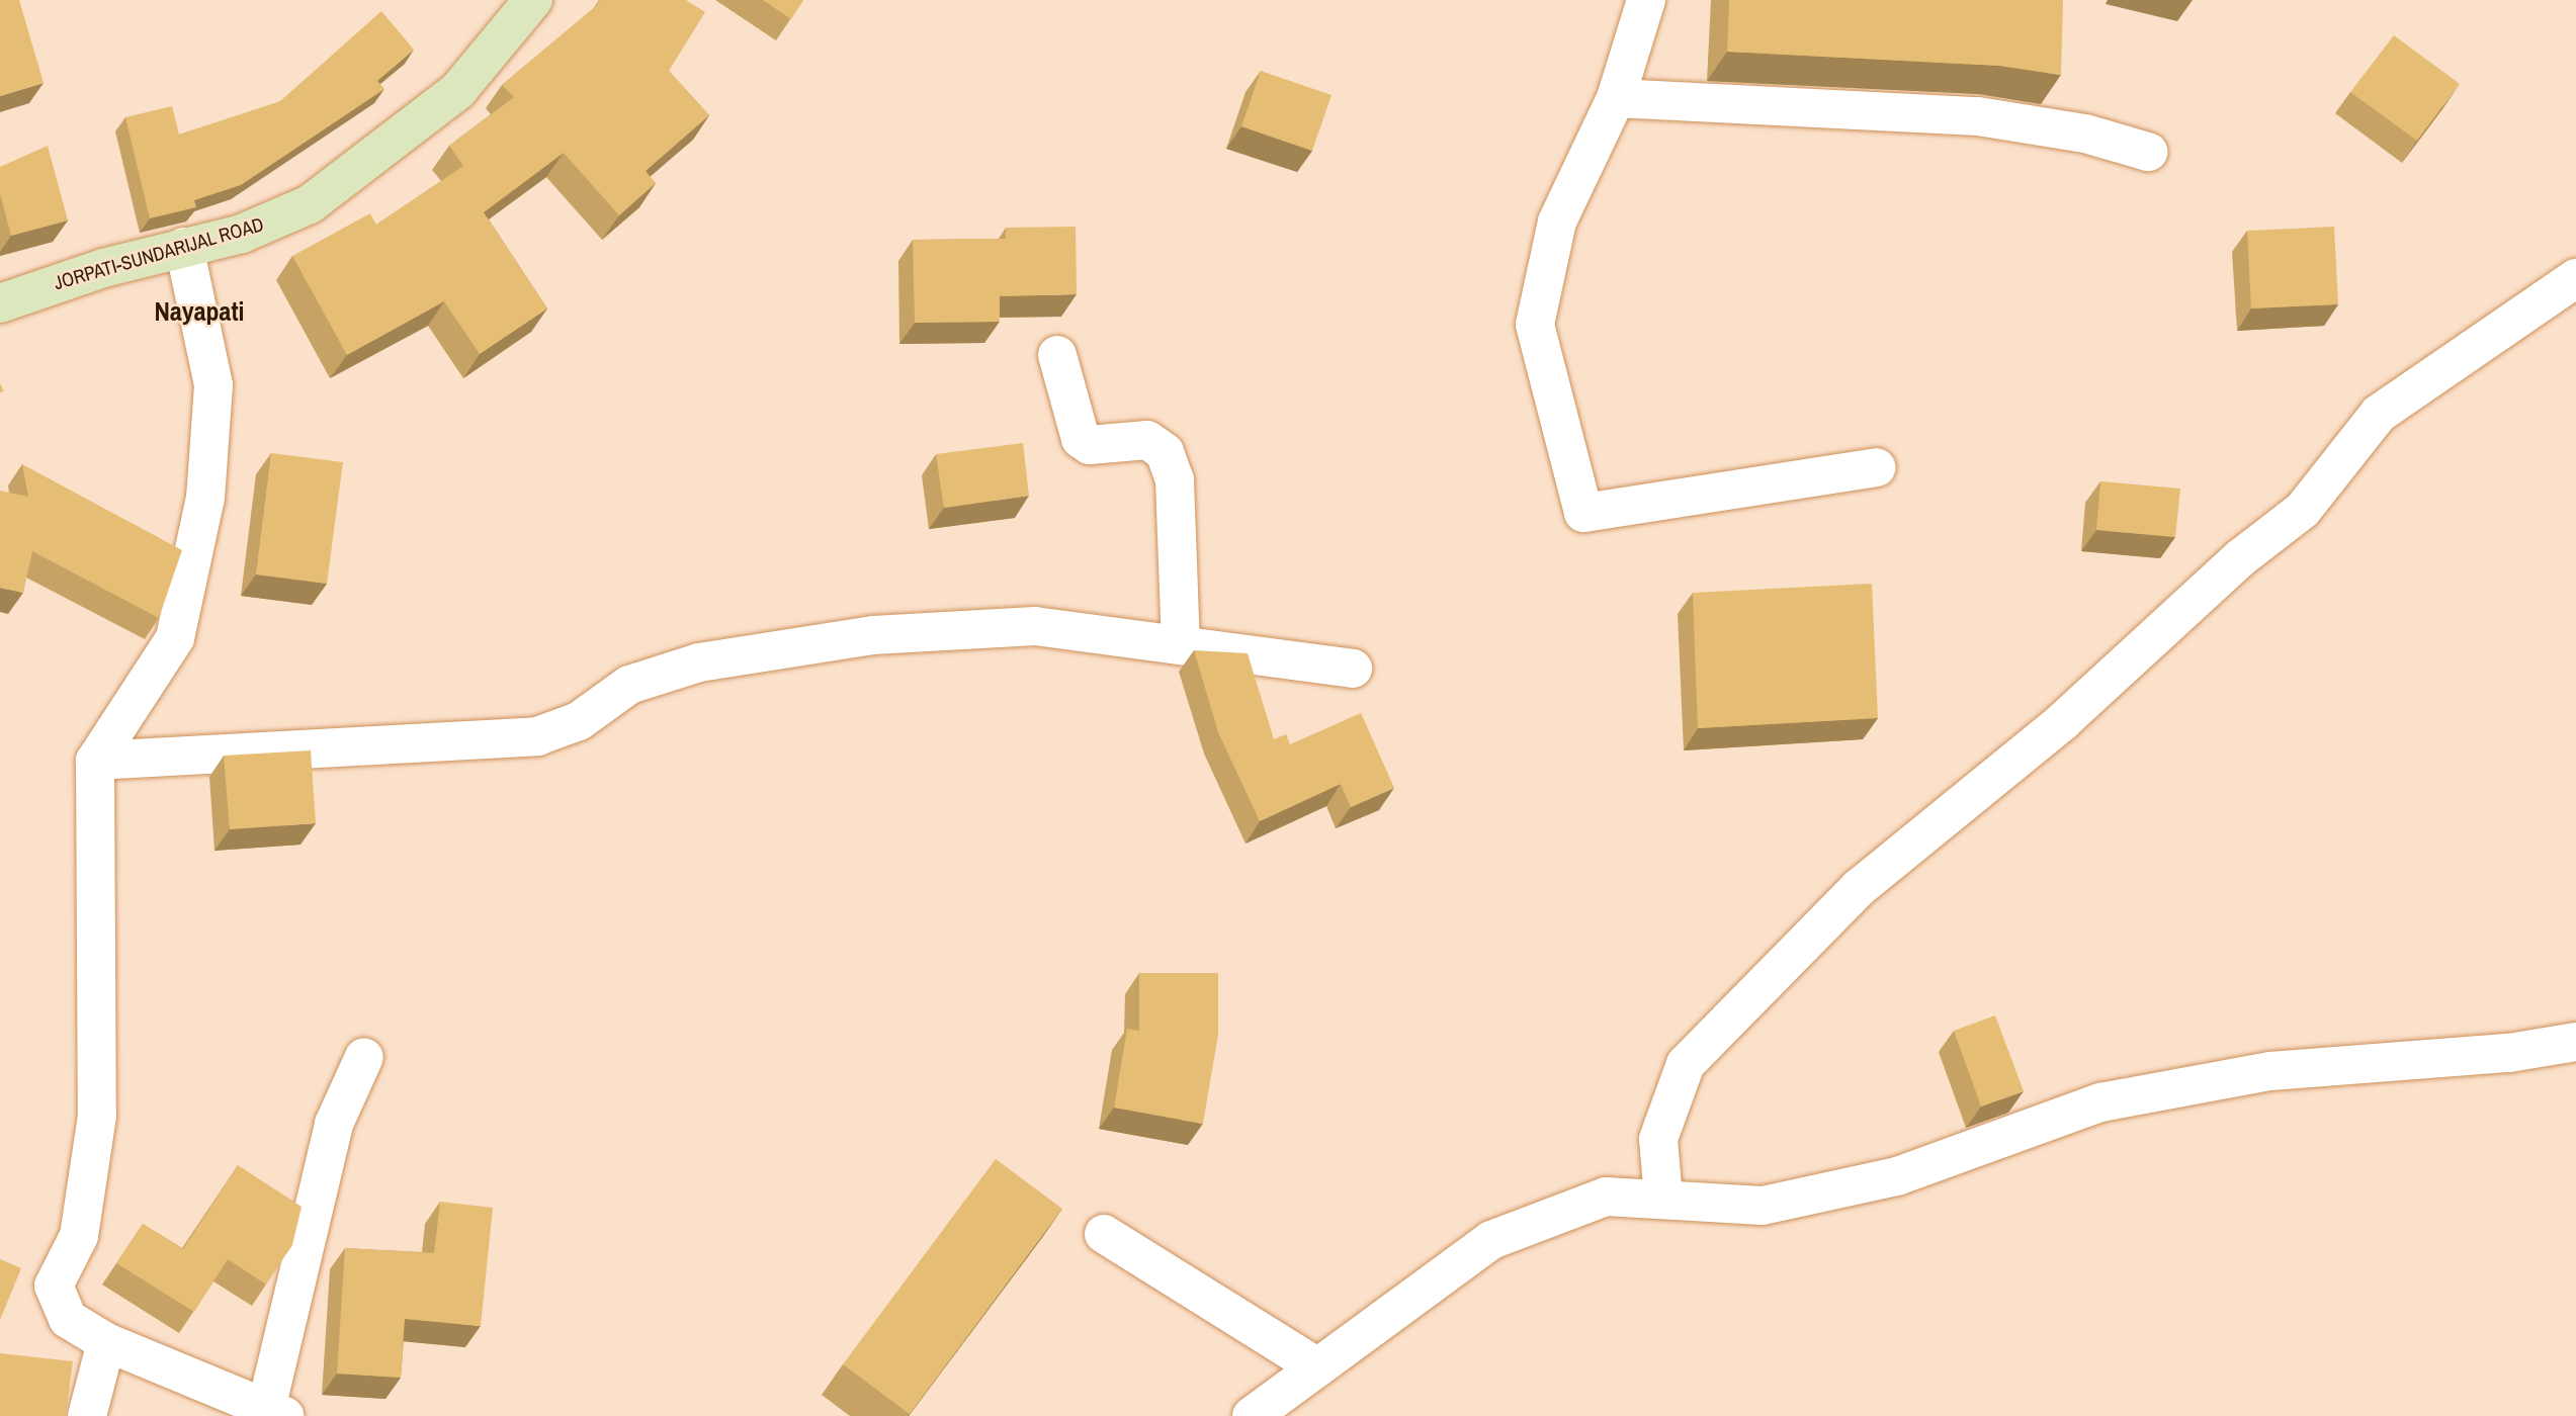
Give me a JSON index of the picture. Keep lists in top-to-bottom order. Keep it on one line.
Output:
{"streets":{"main road":["JORPATI-SUNDARIJAL ROAD"]},"districts":["Nayapati"]}
